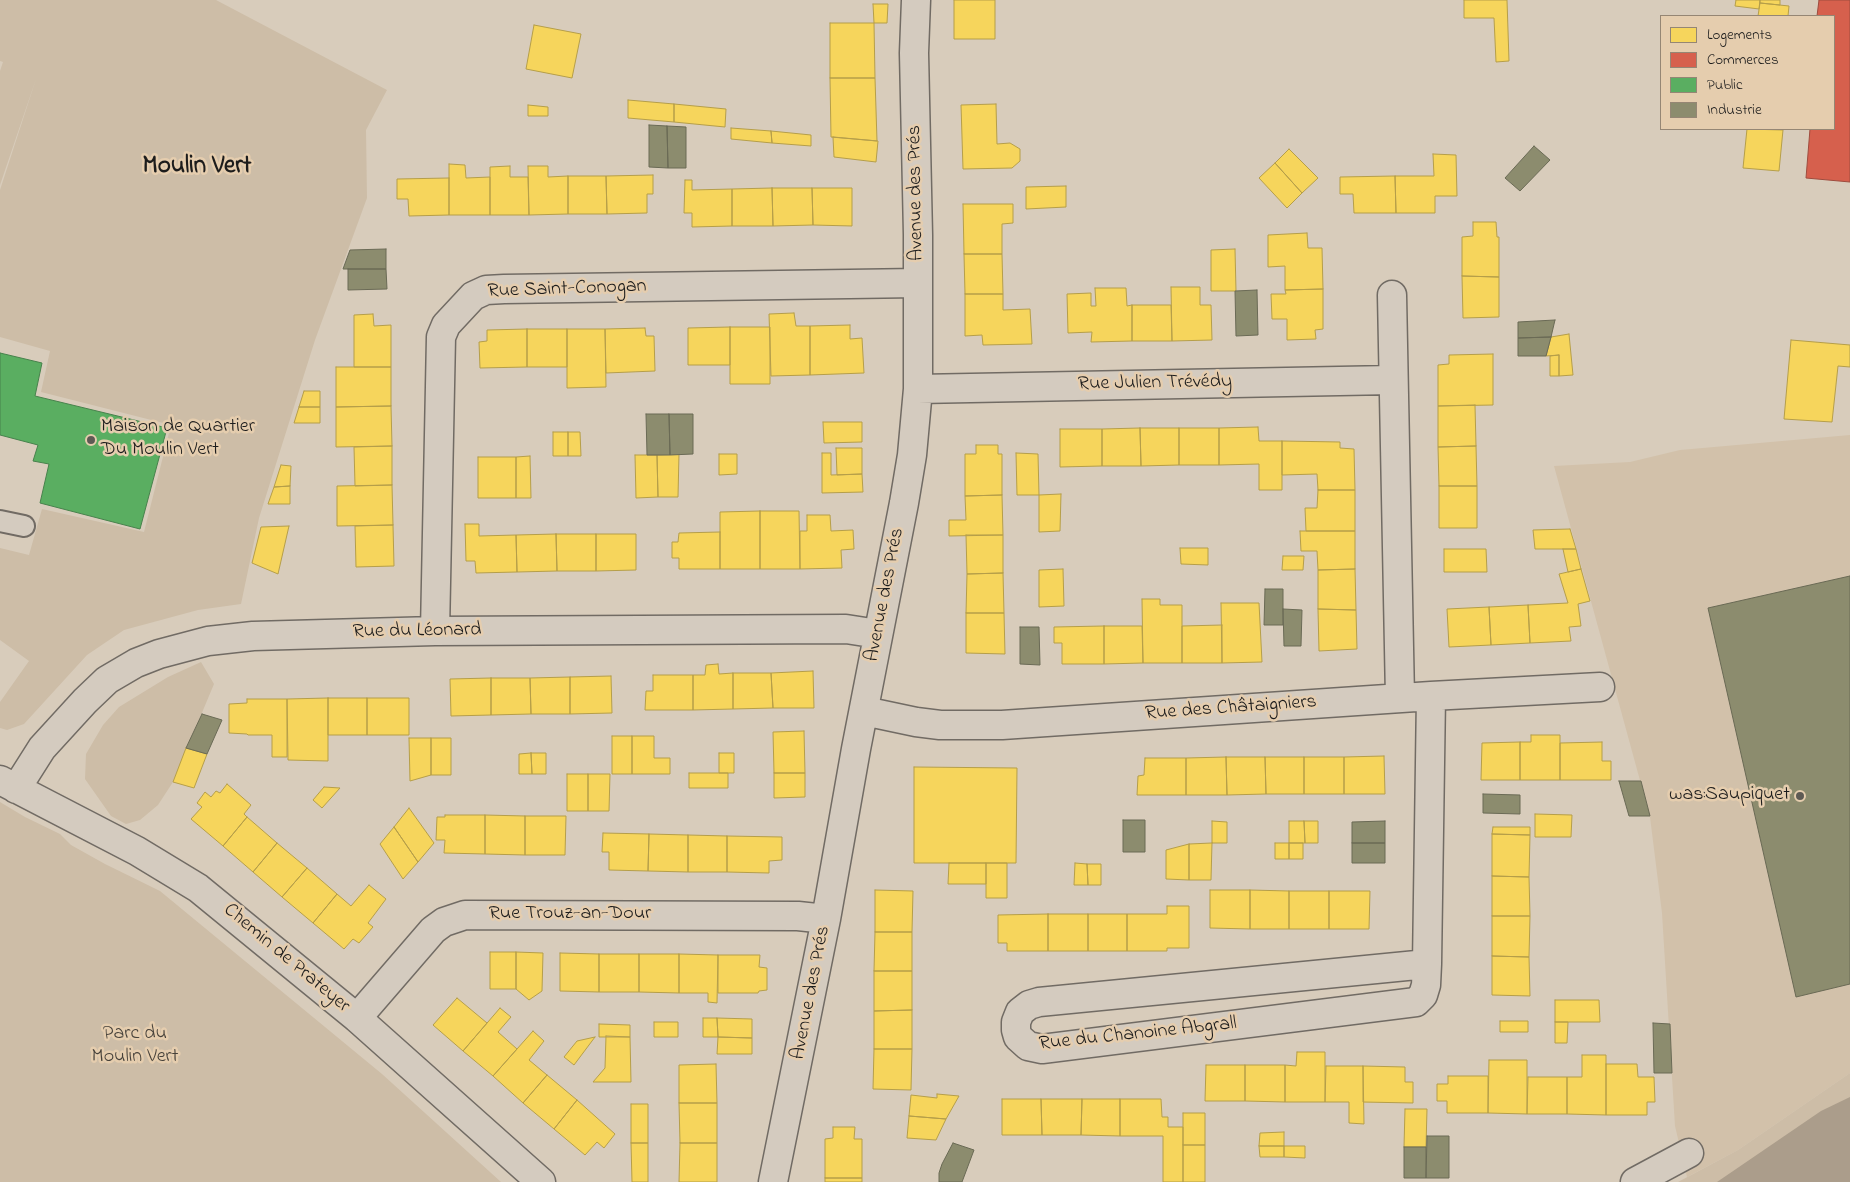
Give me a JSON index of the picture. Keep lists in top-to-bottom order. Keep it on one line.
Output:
{"streets":{"street":["Avenue des Prés","Rue Saint-Conogan","Rue Julien Trévédy","Rue du Léonard","Rue des Châtaigniers","Rue Trouz-an-Dour","Chemin de Prateyer","Rue du Chanoine Abgrall"]},"crossings":[["Avenue des Prés","Rue Saint-Conogan"],["Avenue des Prés","Rue Julien Trévédy"],["Avenue des Prés","Rue du Léonard"],["Avenue des Prés","Rue des Châtaigniers"],["Avenue des Prés","Rue Trouz-an-Dour"],["Rue Saint-Conogan","Rue du Léonard"],["Rue du Léonard","Chemin de Prateyer"],["Rue des Châtaigniers","Rue du Chanoine Abgrall"],["Rue Trouz-an-Dour","Chemin de Prateyer"]],"districts":["Moulin Vert"],"parks":["Parc du Moulin Vert"],"places":["Maison de Quartier Du Moulin Vert","was:Saupiquet"],"legend":["Logements","Commerces","Public","Industrie"]}
